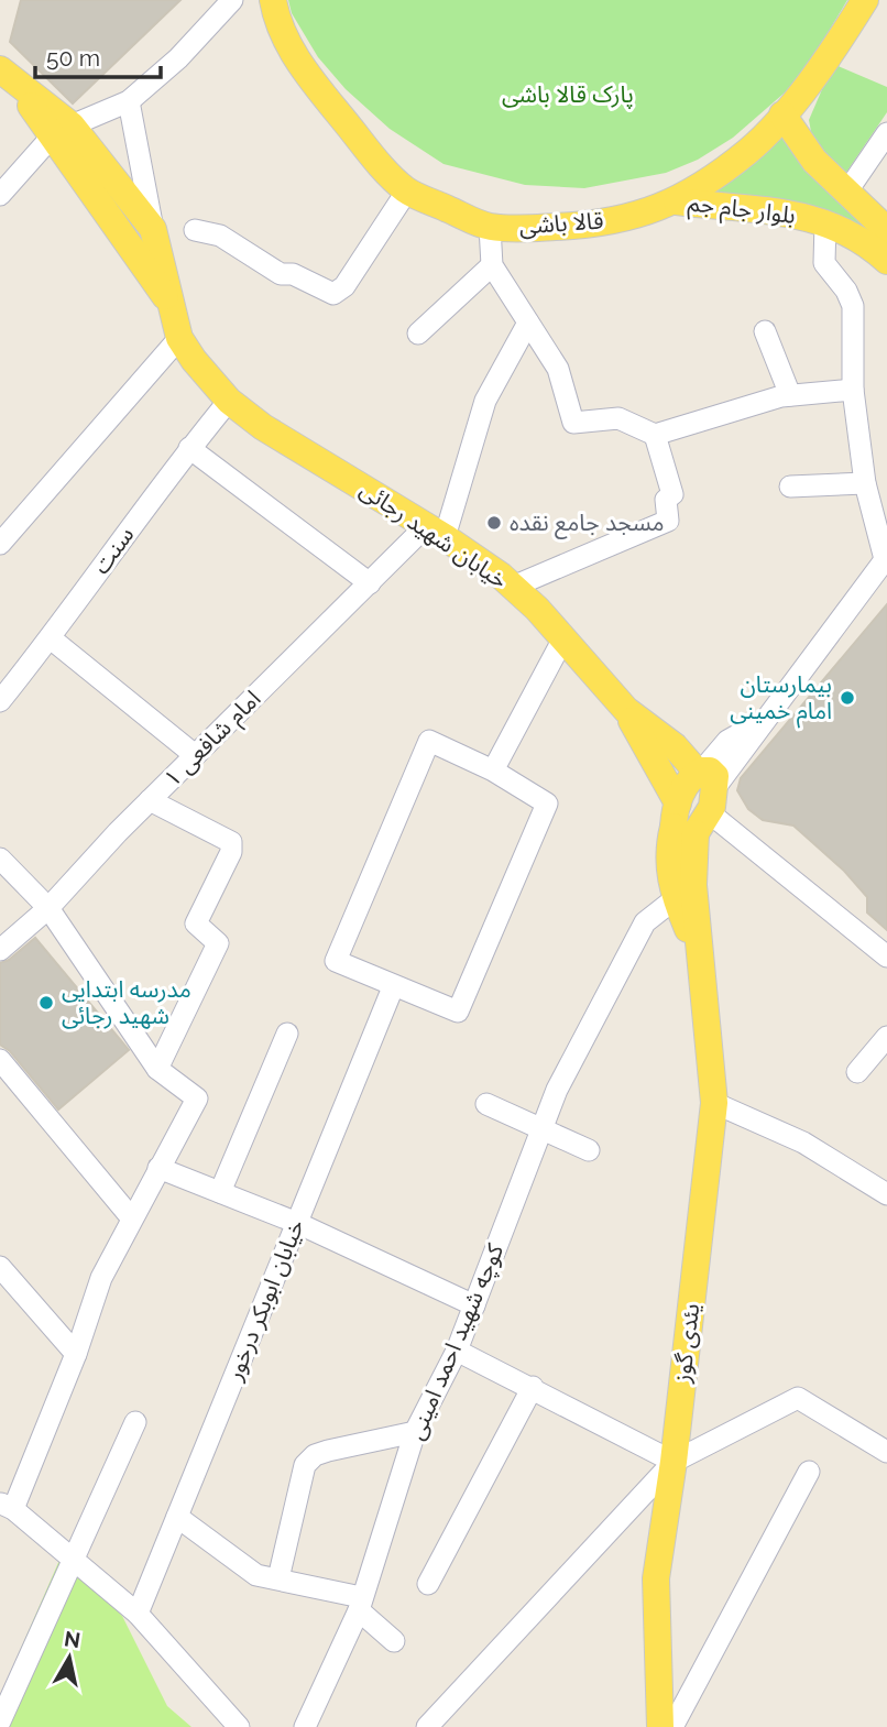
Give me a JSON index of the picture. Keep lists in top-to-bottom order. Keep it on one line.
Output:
{"streets":{"main road":["بلوار جام جم","قالا باشی","خیابان شهید رجائی","یئدی گوز"],"street":["سنت","امام شافعی ۱","خیابان ابوبکر درخور","کوچه شهید احمد امینی"]},"crossings":[["بلوار جام جم","قالا باشی"],["خیابان شهید رجائی","سنت"],["خیابان شهید رجائی","امام شافعی ۱"],["خیابان شهید رجائی","یئدی گوز"]],"parks":["پارک قالا باشی"],"places":["مسجد جامع نقده","بیمارستان امام خمینی","مدرسه ابتدایی شهید رجائی"],"scale_bar":"50 m","north":"top"}
